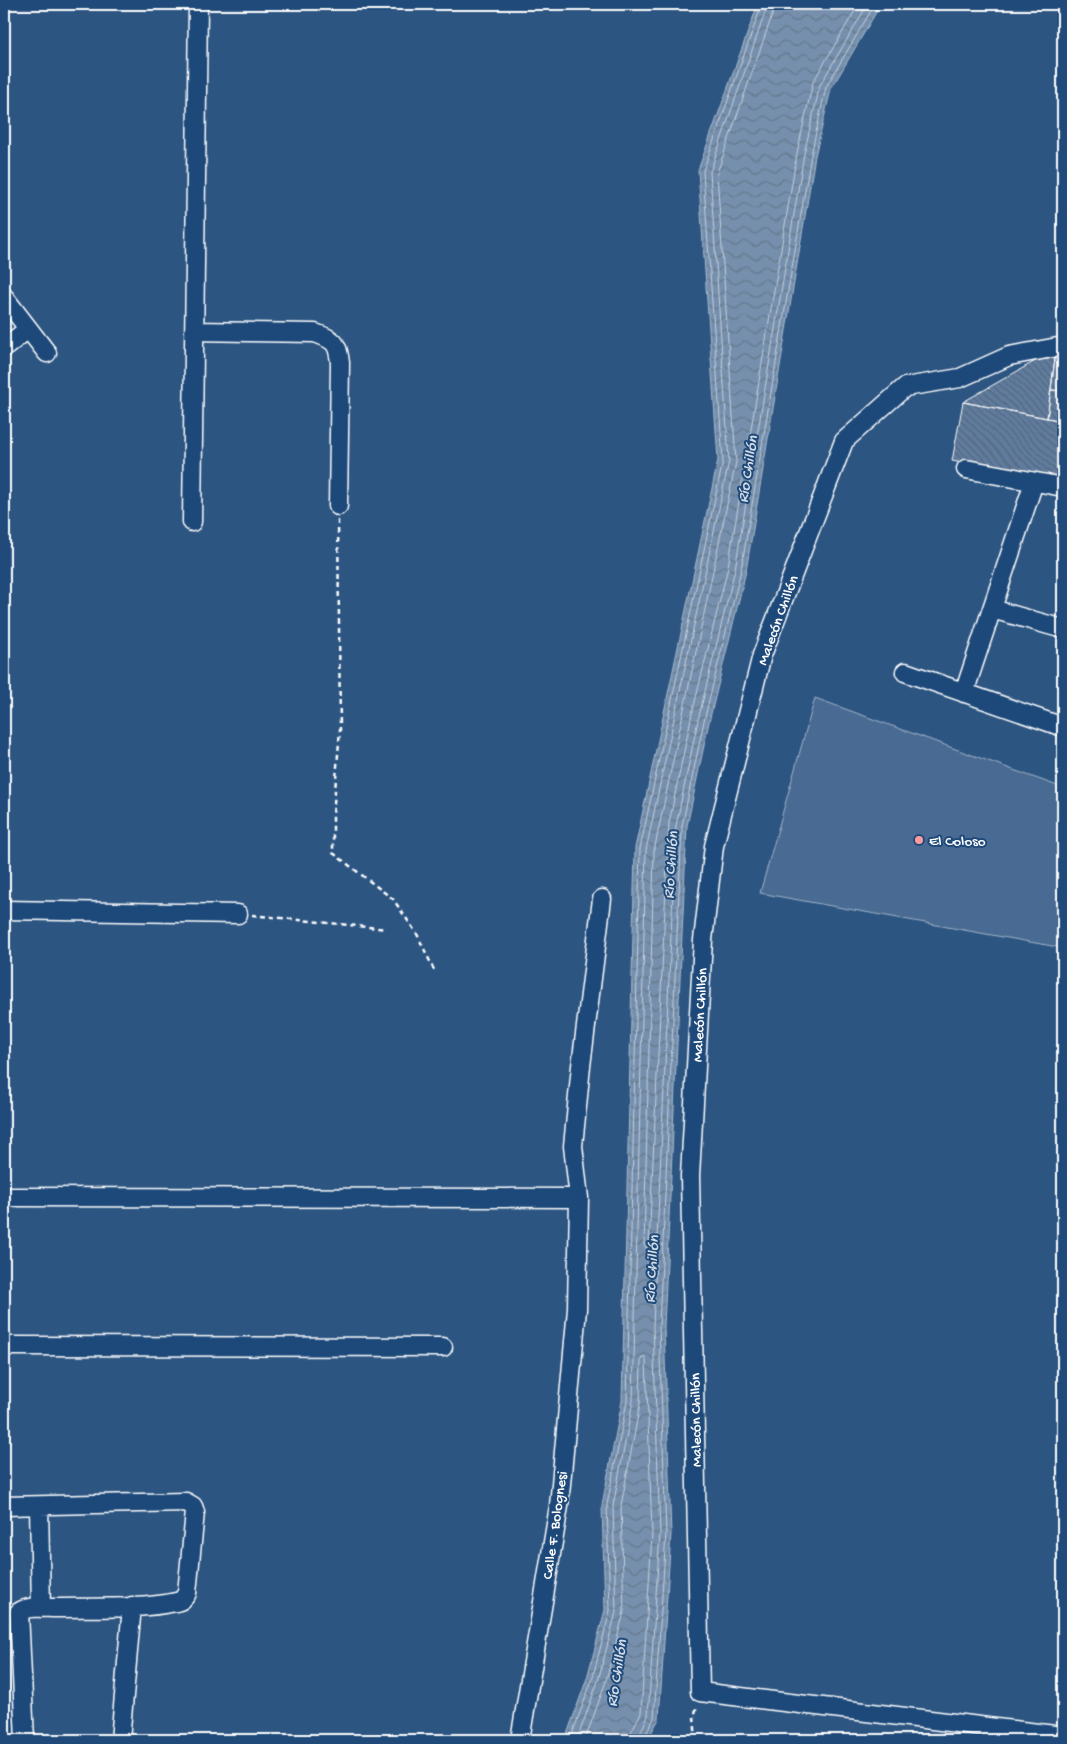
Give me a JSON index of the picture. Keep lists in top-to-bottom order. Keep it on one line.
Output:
{"streets":{"street":["Malecón Chillón","Calle F. Bolognesi"]},"water":["Río Chillón"],"places":["El Coloso"]}
